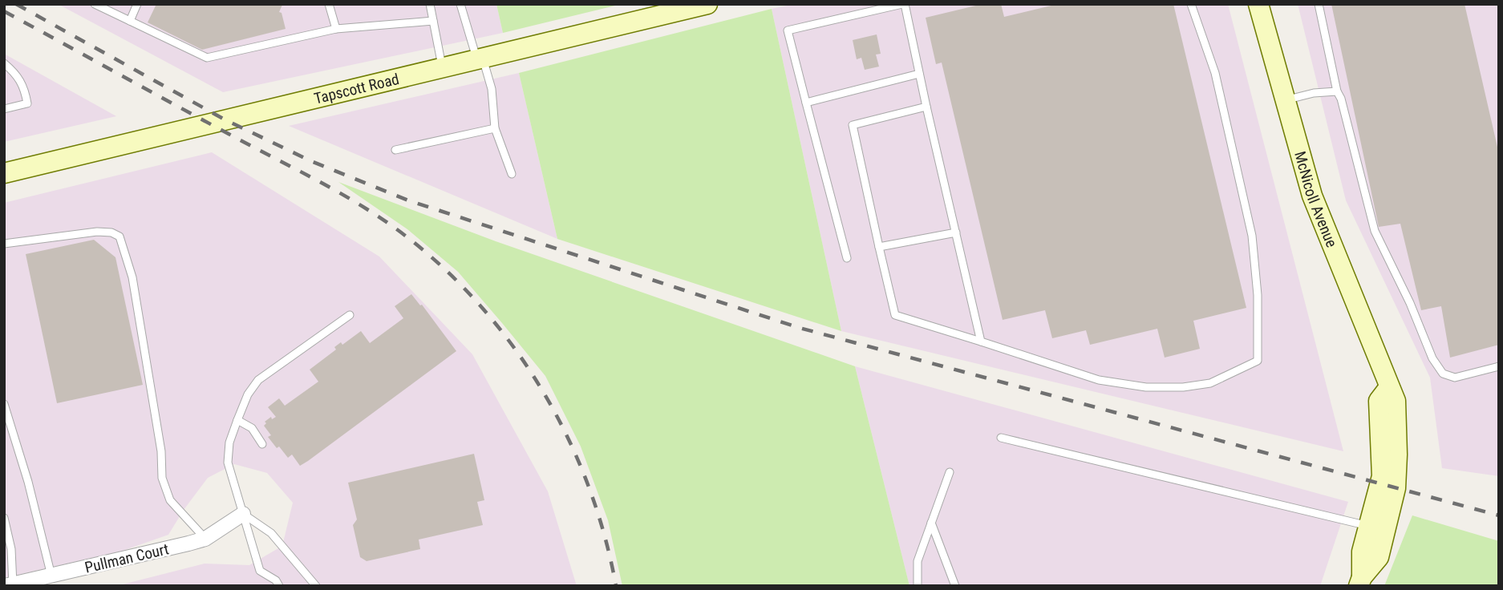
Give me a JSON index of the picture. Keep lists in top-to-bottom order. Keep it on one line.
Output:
{"streets":{"main road":["Tapscott Road","McNicoll Avenue"],"street":["Pullman Court"]}}
